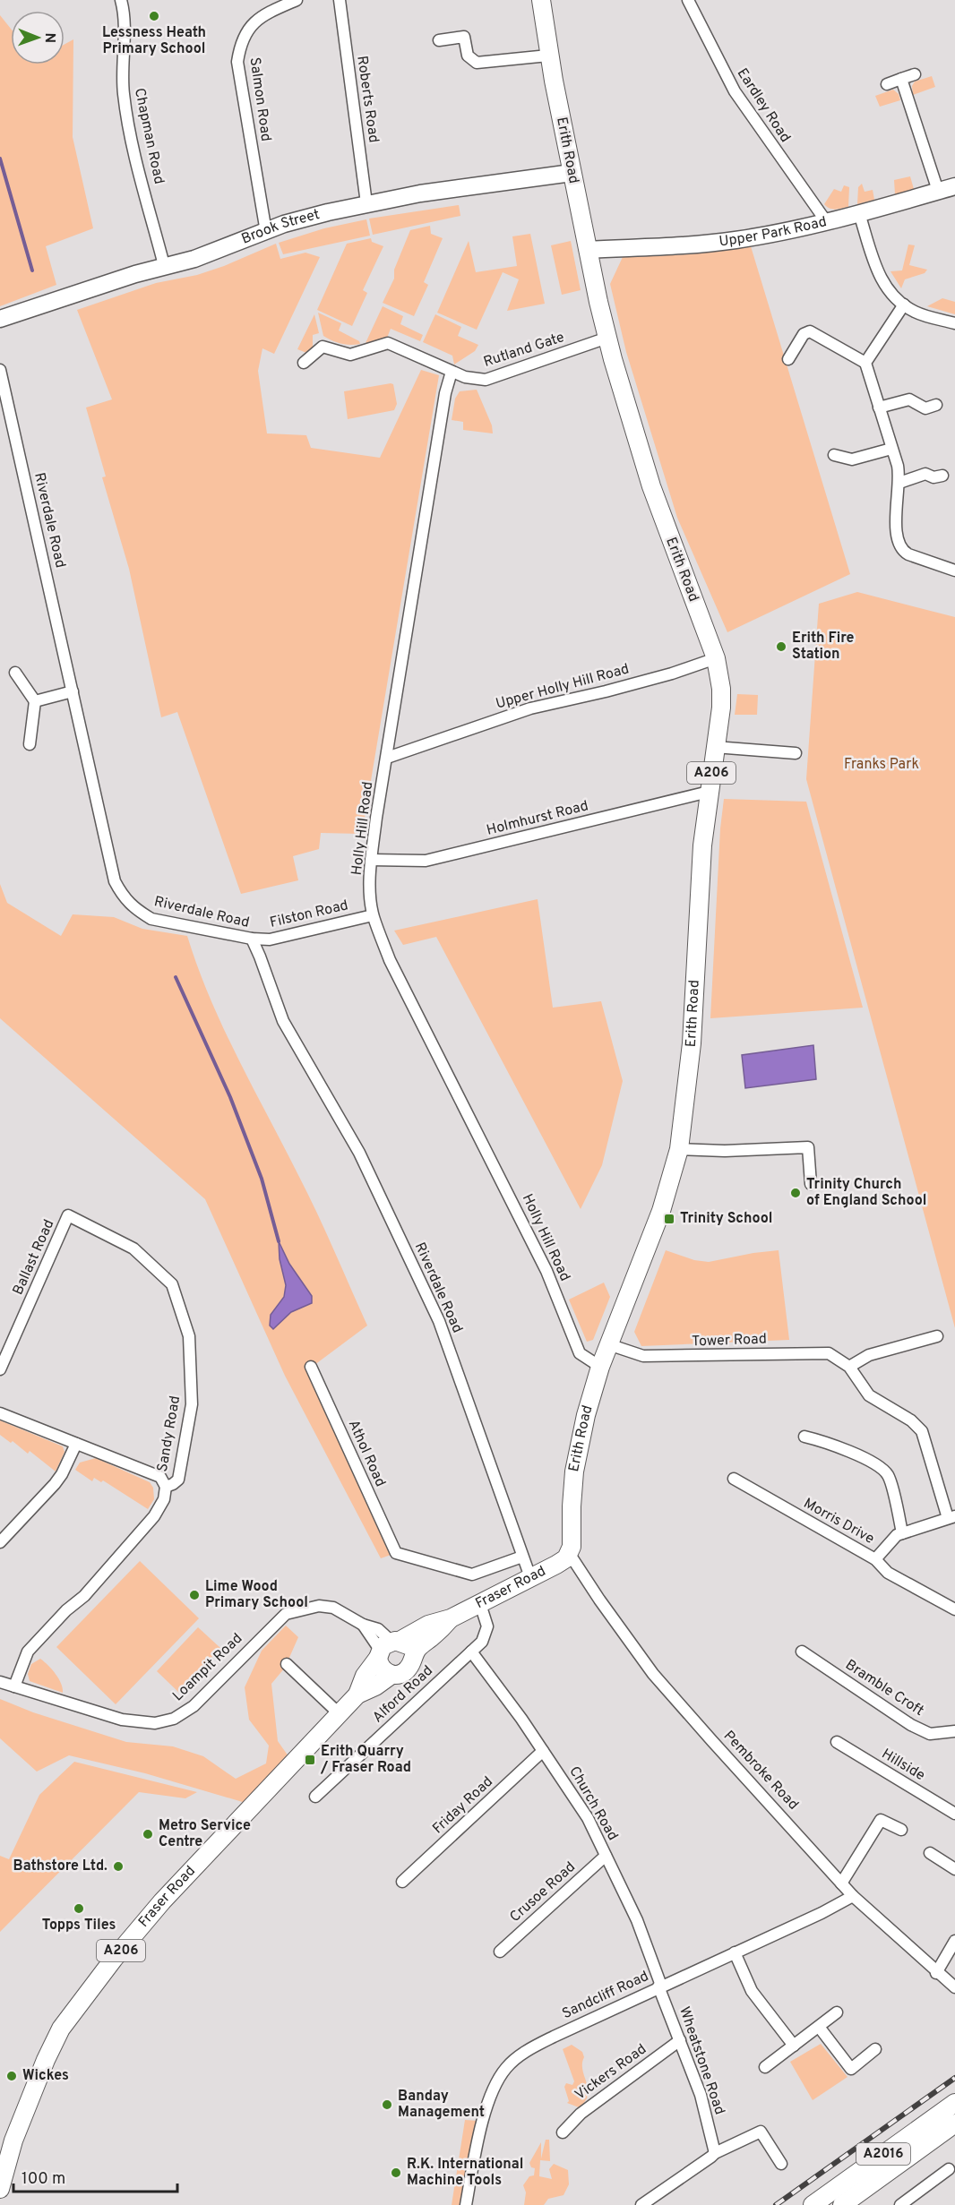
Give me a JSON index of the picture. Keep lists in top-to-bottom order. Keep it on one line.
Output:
{"streets":{"main road":["Erith Road","A206","Fraser Road","A2016"],"street":["Salmon Road","Roberts Road","Eardley Road","Chapman Road","Brook Street","Upper Park Road","Rutland Gate","Riverdale Road","Upper Holly Hill Road","Holmhurst Road","Holly Hill Road","Filston Road","Ballast Road","Tower Road","Sandy Road","Athol Road","Morris Drive","Loampit Road","Bramble Croft","Alford Road","Hillside","Pembroke Road","Church Road","Friday Road","Crusoe Road","Sandcliff Road","Wheatstone Road","Vickers Road"]},"crossings":[["Salmon Road","Brook Street"],["Roberts Road","Brook Street"],["Eardley Road","Upper Park Road"],["Chapman Road","Brook Street"],["Erith Road","Brook Street"],["Erith Road","Upper Park Road"],["Erith Road","Rutland Gate"],["Erith Road","Upper Holly Hill Road"],["Erith Road","Holmhurst Road"],["Erith Road","Holly Hill Road"],["Erith Road","Tower Road"],["Erith Road","Fraser Road"],["Erith Road","Pembroke Road"],["Rutland Gate","Holly Hill Road"],["Riverdale Road","Filston Road"],["Riverdale Road","Athol Road"],["Riverdale Road","Fraser Road"],["Upper Holly Hill Road","Holly Hill Road"],["Holmhurst Road","Holly Hill Road"],["Holly Hill Road","Filston Road"],["Ballast Road","Sandy Road"],["Tower Road","Morris Drive"],["Sandy Road","Loampit Road"],["Fraser Road","Loampit Road"],["Fraser Road","Alford Road"],["Fraser Road","Pembroke Road"],["Alford Road","Church Road"],["Pembroke Road","Sandcliff Road"],["Church Road","Friday Road"],["Church Road","Crusoe Road"],["Church Road","Sandcliff Road"],["Church Road","Wheatstone Road"],["Sandcliff Road","Wheatstone Road"],["Wheatstone Road","Vickers Road"]],"parks":["Franks Park"],"places":{"other":["Lessness Heath Primary School","Erith Fire Station","Trinity Church of England School","Lime Wood Primary School","Metro Service Centre","Bathstore Ltd.","Topps Tiles","Wickes","Banday Management","R.K. International Machine Tools"],"transit":["Trinity School","Erith Quarry / Fraser Road"]},"scale_bar":"100 m","north":"right"}
